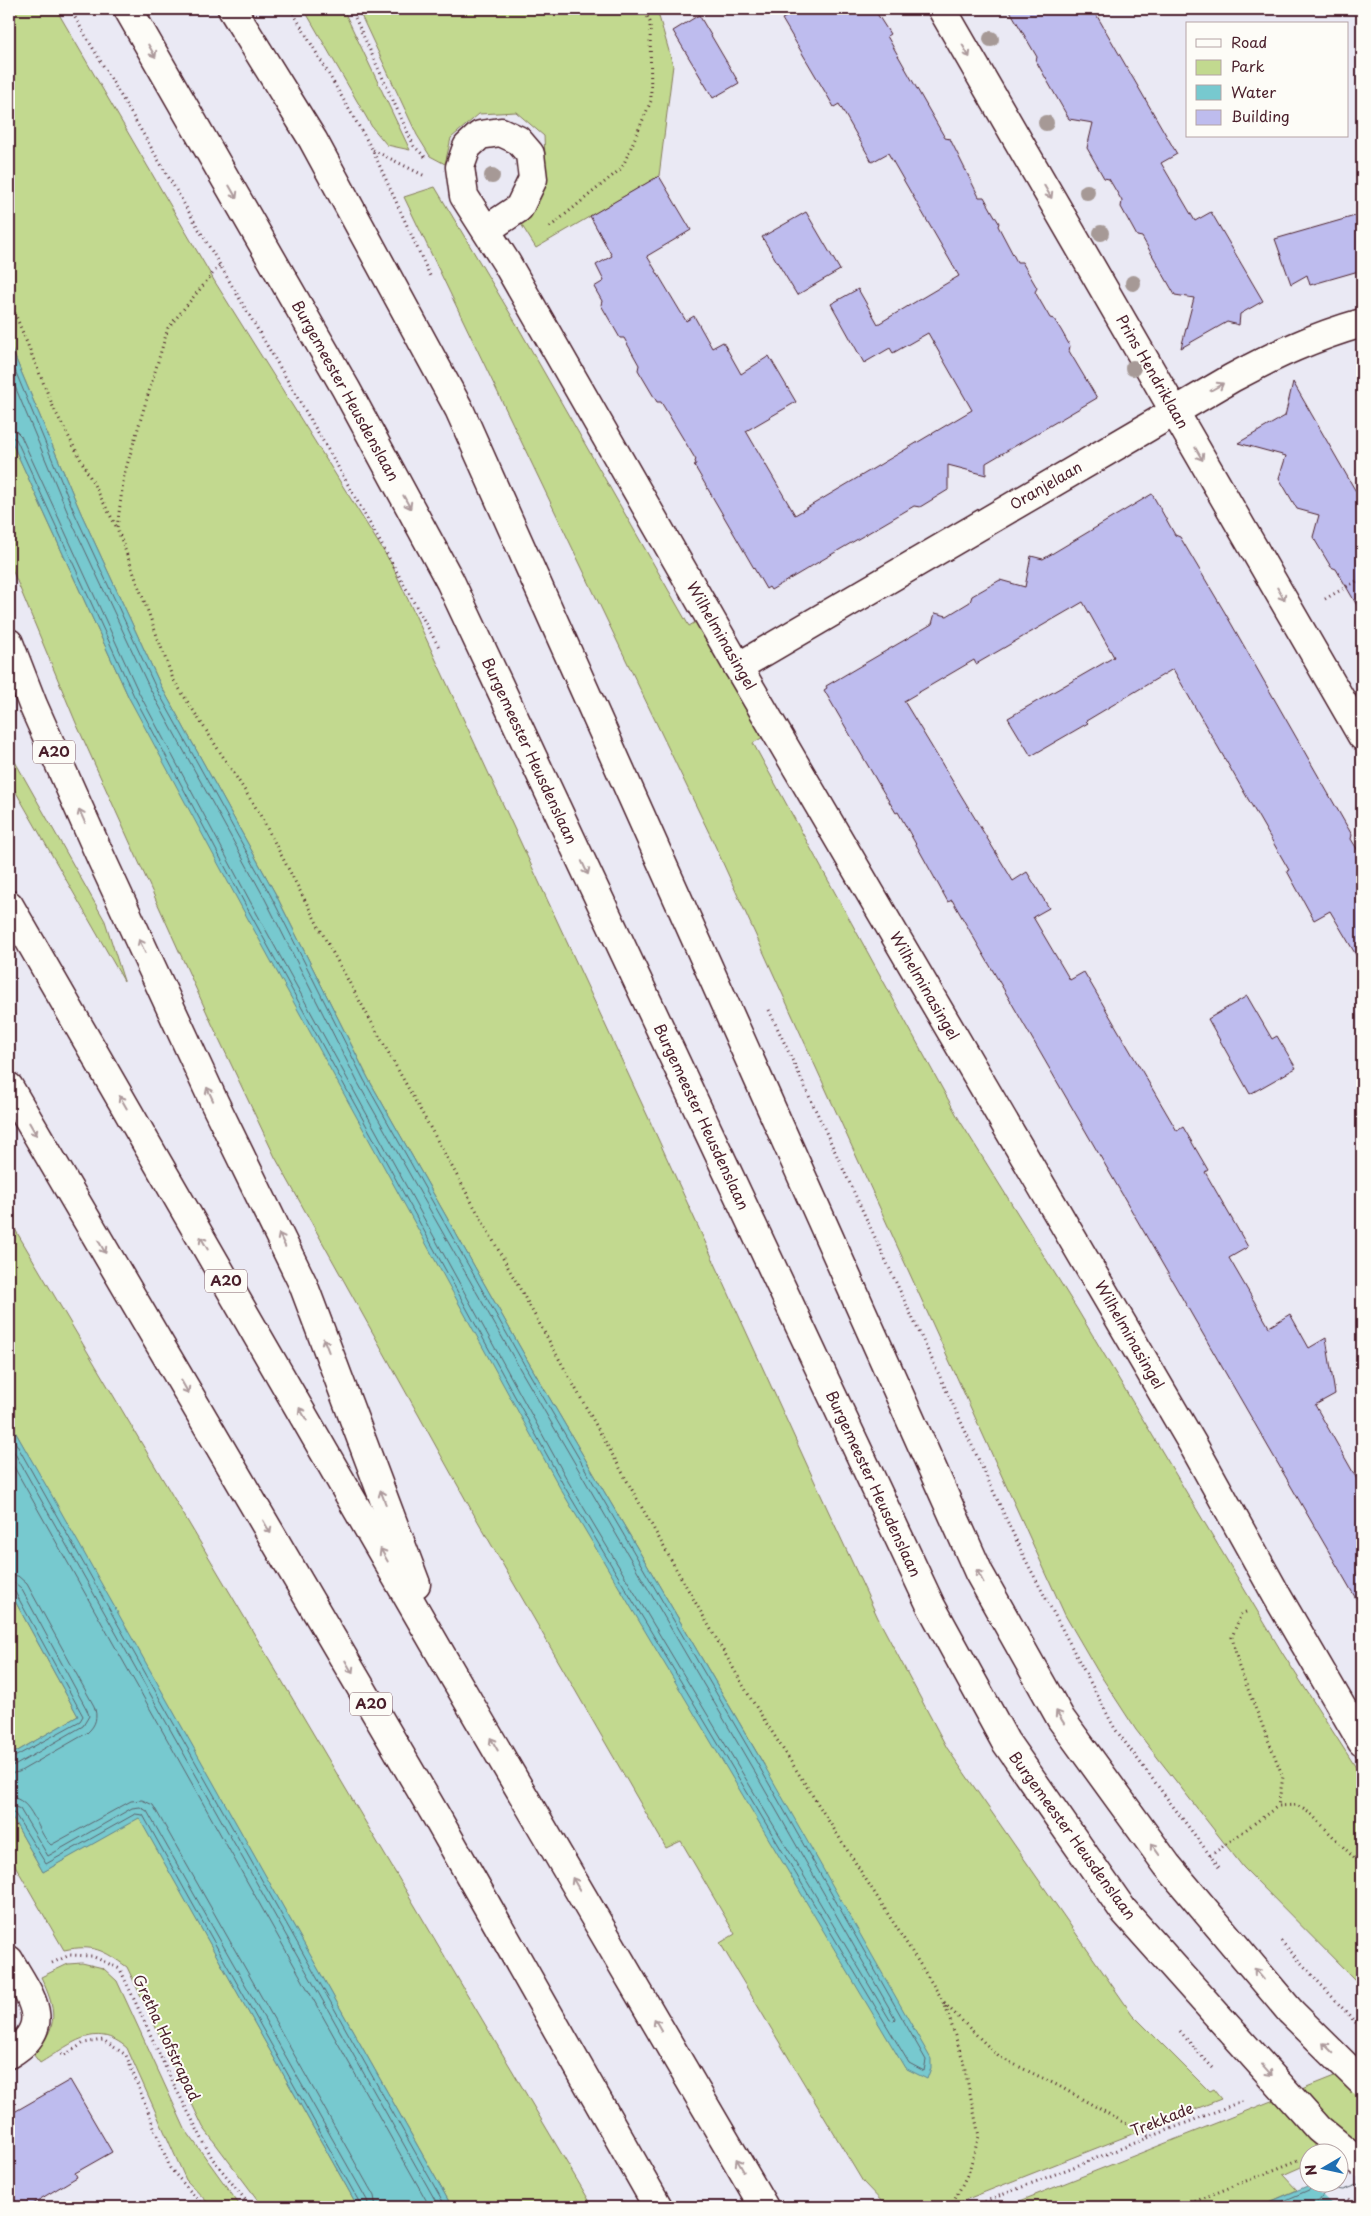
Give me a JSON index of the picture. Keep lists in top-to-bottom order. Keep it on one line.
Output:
{"streets":{"main road":["Prins Hendriklaan","Burgemeester Heusdenslaan","Oranjelaan","Wilhelminasingel","A20"],"path":["Gretha Hofstrapad","Trekkade"]},"crossings":[["Prins Hendriklaan","Oranjelaan"],["Oranjelaan","Wilhelminasingel"]],"one_way":["Prins Hendriklaan"],"legend":["Road","Park","Water","Building"],"north":"left"}
